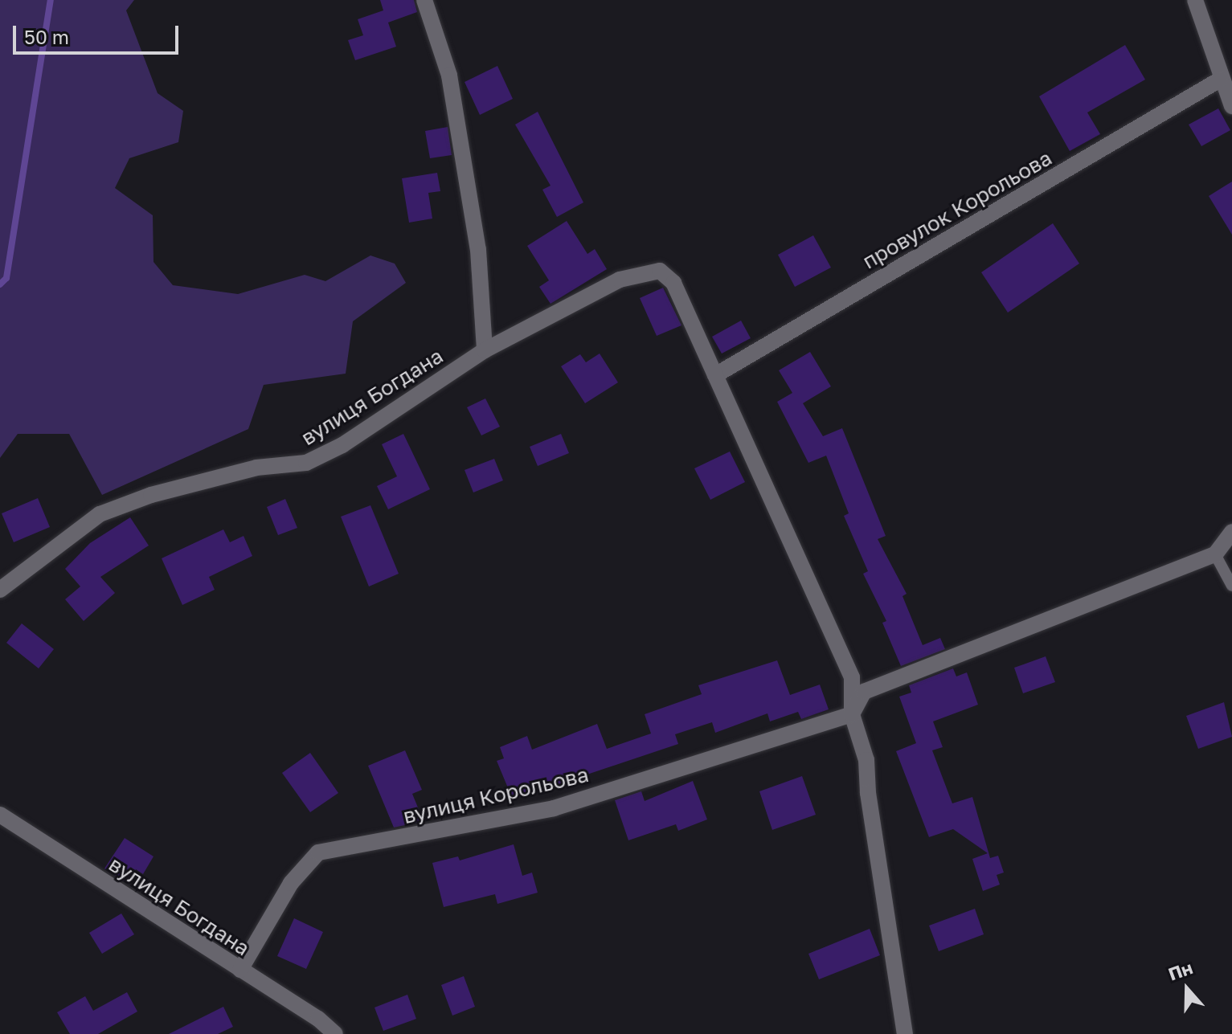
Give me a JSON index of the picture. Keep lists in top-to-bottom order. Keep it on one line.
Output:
{"streets":{"street":["провулок Корольова","вулиця Богдана","вулиця Корольова"]},"crossings":[["провулок Корольова","вулиця Богдана"],["вулиця Богдана","вулиця Корольова"]],"scale_bar":"50 m","north":"top"}
